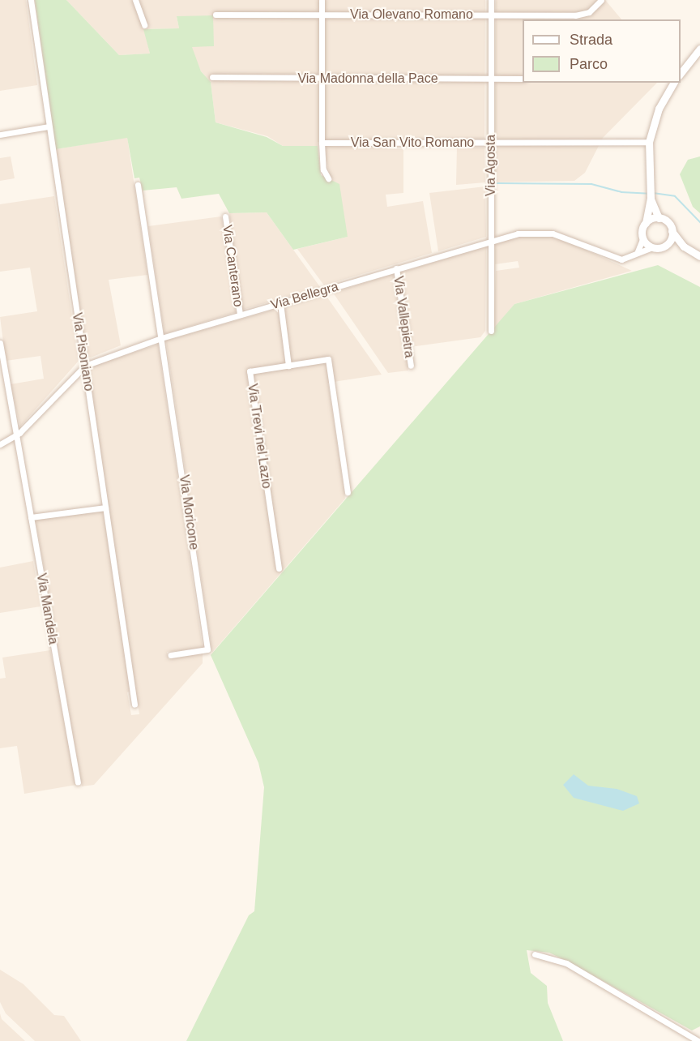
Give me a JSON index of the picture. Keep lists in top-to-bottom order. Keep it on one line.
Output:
{"streets":{"street":["Via Olevano Romano","Via Madonna della Pace","Via San Vito Romano","Via Agosta","Via Canterano","Via Bellegra","Via Vallepietra","Via Pisoniano","Via Trevi nel Lazio","Via Moricone","Via Mandela"]},"crossings":[["Via Olevano Romano","Via Agosta"],["Via Madonna della Pace","Via Agosta"],["Via San Vito Romano","Via Agosta"],["Via Agosta","Via Bellegra"],["Via Canterano","Via Bellegra"],["Via Bellegra","Via Vallepietra"],["Via Bellegra","Via Pisoniano"],["Via Bellegra","Via Moricone"],["Via Bellegra","Via Mandela"]],"legend":["Strada","Parco"]}
